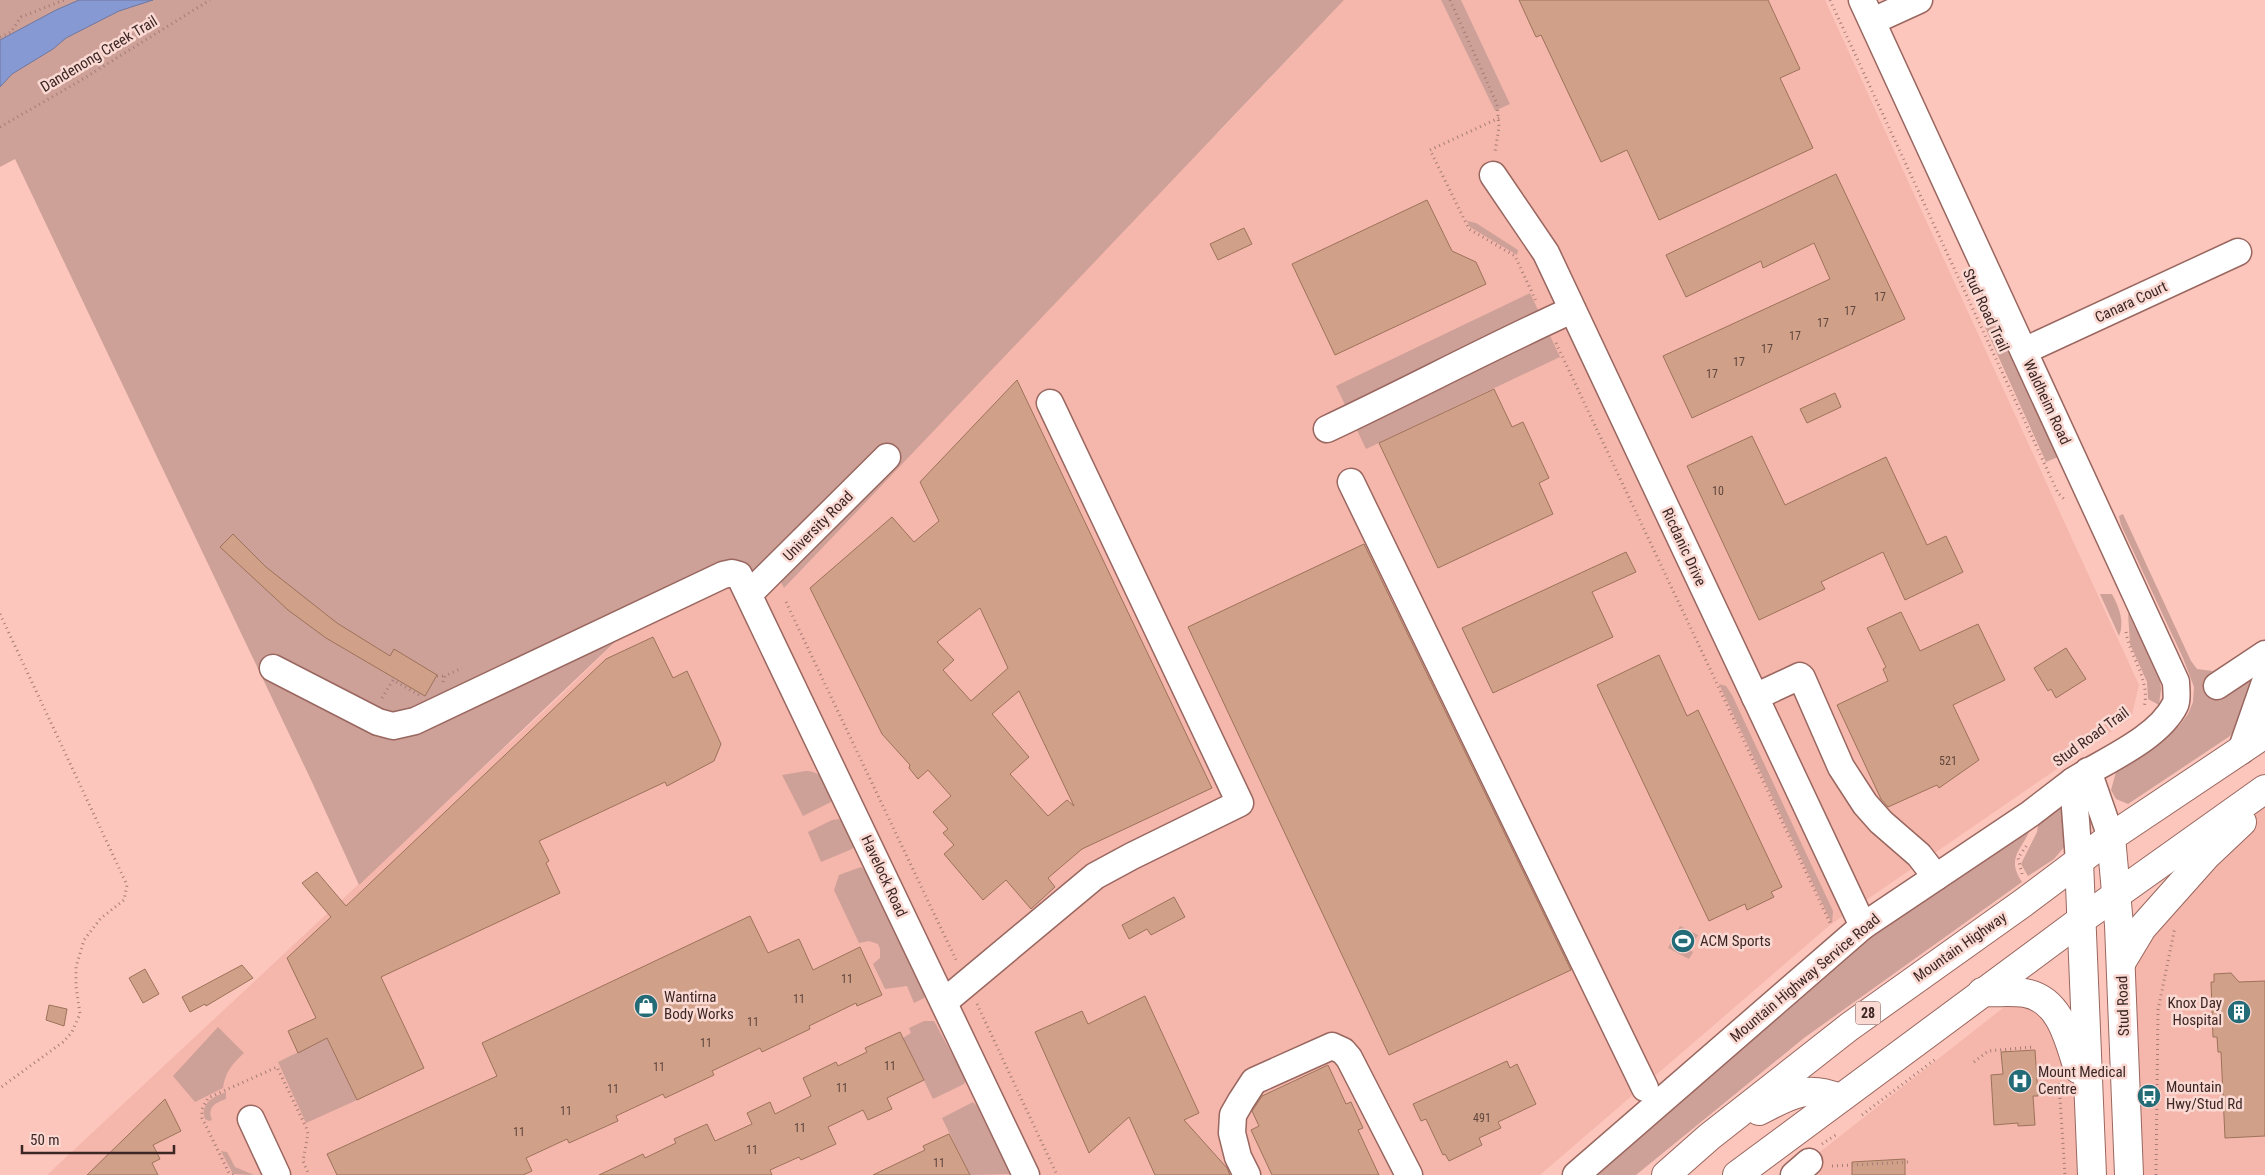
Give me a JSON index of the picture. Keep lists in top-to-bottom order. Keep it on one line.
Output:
{"streets":{"main road":["Mountain Highway","Stud Road","28"],"street":["Canara Court","Waldheim Road","University Road","Ricdanic Drive","Havelock Road","Mountain Highway Service Road"],"path":["Dandenong Creek Trail","Stud Road Trail"]},"crossings":[["Canara Court","Waldheim Road"],["Waldheim Road","Mountain Highway Service Road"],["University Road","Havelock Road"],["Ricdanic Drive","Mountain Highway Service Road"],["Mountain Highway","Stud Road"]],"places":{"sports":["ACM Sports"],"shop":["Wantirna Body Works"],"building":["Knox Day Hospital"],"hospital":["Mount Medical Centre"],"bus stop":["Mountain Hwy/Stud Rd"]},"house_numbers":["17","17","17","17","17","17","17","10","521","11","11","11","11","11","11","11","11","11","491","11","11","11","11"],"scale_bar":"50 m"}
